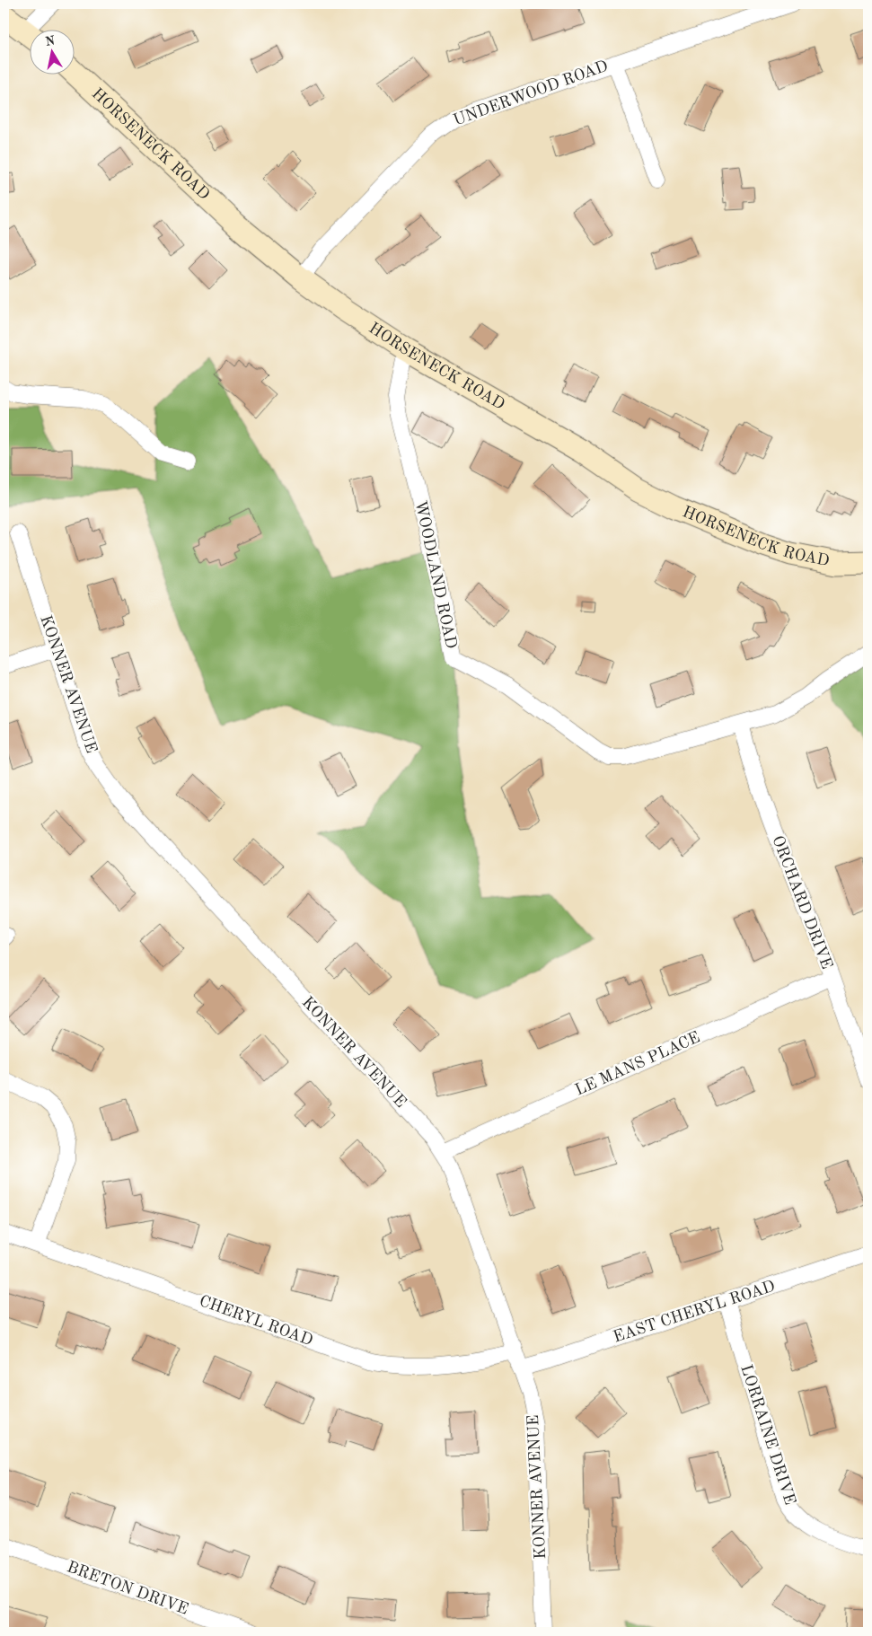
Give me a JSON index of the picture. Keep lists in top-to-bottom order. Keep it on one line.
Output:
{"streets":{"street":["UNDERWOOD ROAD","HORSENECK ROAD","WOODLAND ROAD","KONNER AVENUE","ORCHARD DRIVE","LE MANS PLACE","EAST CHERYL ROAD","CHERYL ROAD","LORRAINE DRIVE","BRETON DRIVE"]},"crossings":[["UNDERWOOD ROAD","HORSENECK ROAD"],["HORSENECK ROAD","WOODLAND ROAD"],["WOODLAND ROAD","ORCHARD DRIVE"],["KONNER AVENUE","LE MANS PLACE"],["KONNER AVENUE","EAST CHERYL ROAD"],["KONNER AVENUE","CHERYL ROAD"],["ORCHARD DRIVE","LE MANS PLACE"],["EAST CHERYL ROAD","LORRAINE DRIVE"]],"north":"top"}
